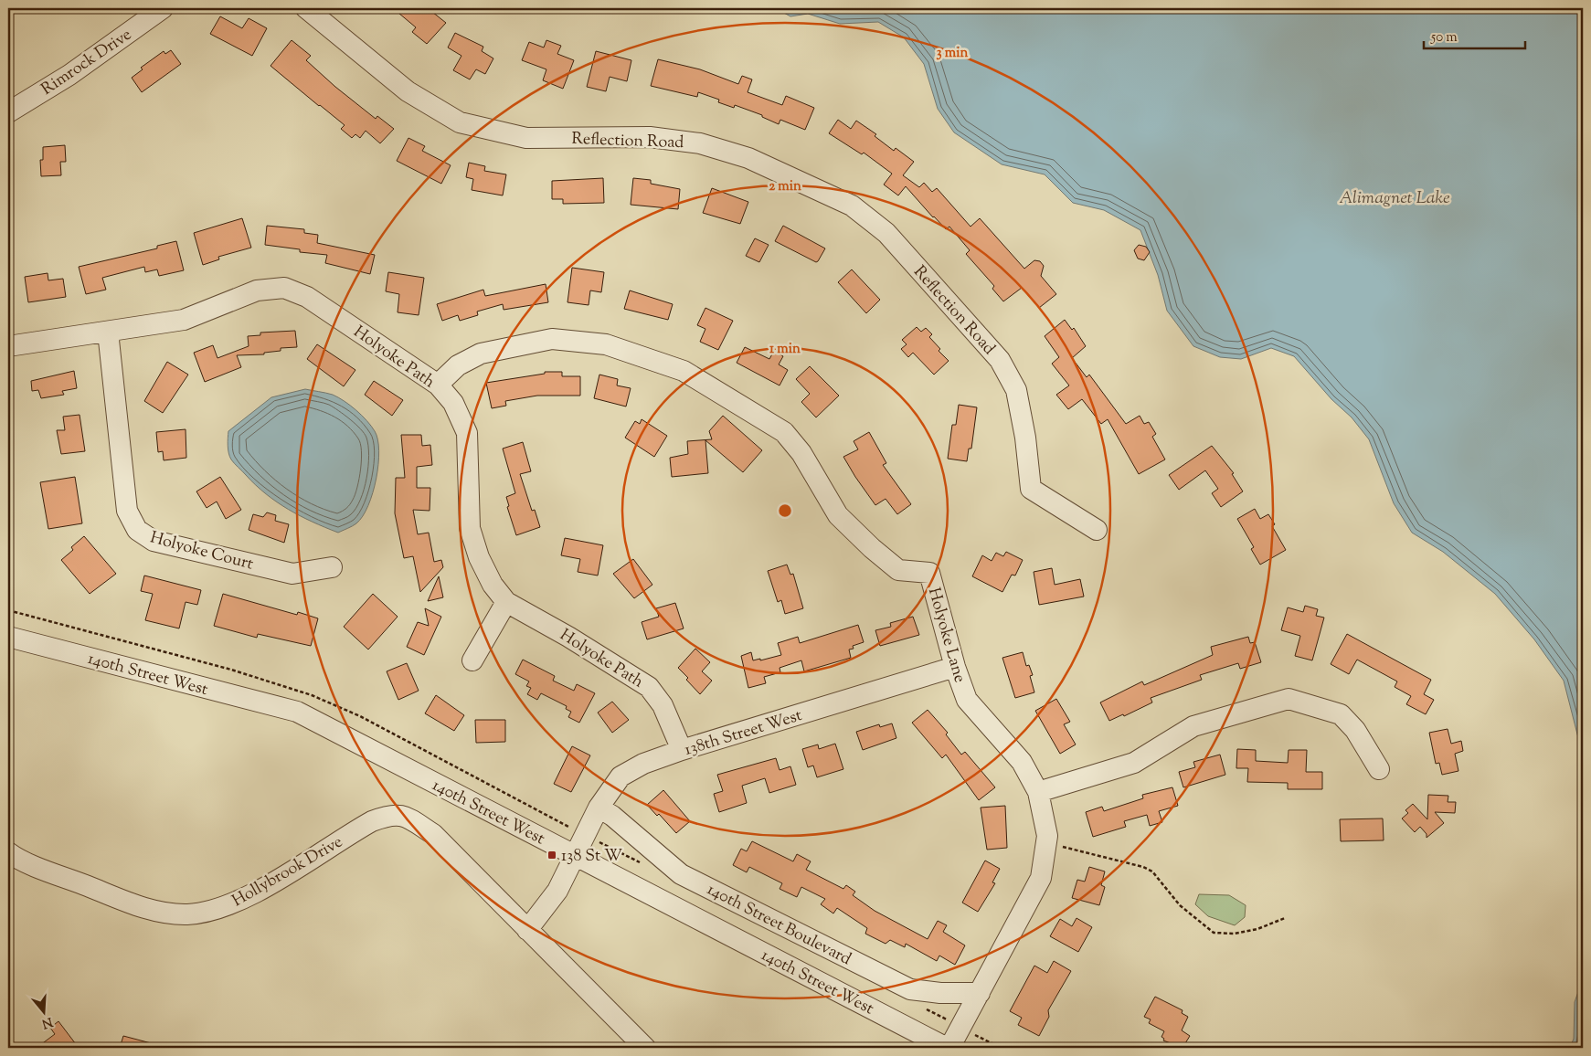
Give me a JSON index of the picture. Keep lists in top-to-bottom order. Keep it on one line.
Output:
{"streets":{"street":["Rimrock Drive","Reflection Road","Holyoke Path","Holyoke Court","Holyoke Lane","140th Street West","138th Street West","Hollybrook Drive","140th Street Boulevard"]},"crossings":[["Holyoke Path","Holyoke Court"],["Holyoke Path","Holyoke Lane"],["Holyoke Path","138th Street West"],["Holyoke Lane","140th Street West"],["Holyoke Lane","138th Street West"],["Holyoke Lane","140th Street Boulevard"],["140th Street West","138th Street West"],["138th Street West","Hollybrook Drive"],["138th Street West","140th Street Boulevard"]],"water":["Alimagnet Lake"],"places":{"transit":["138 St W"]},"scale_bar":"50 m","north":"bottom","rings":["3 min","2 min","1 min"]}
